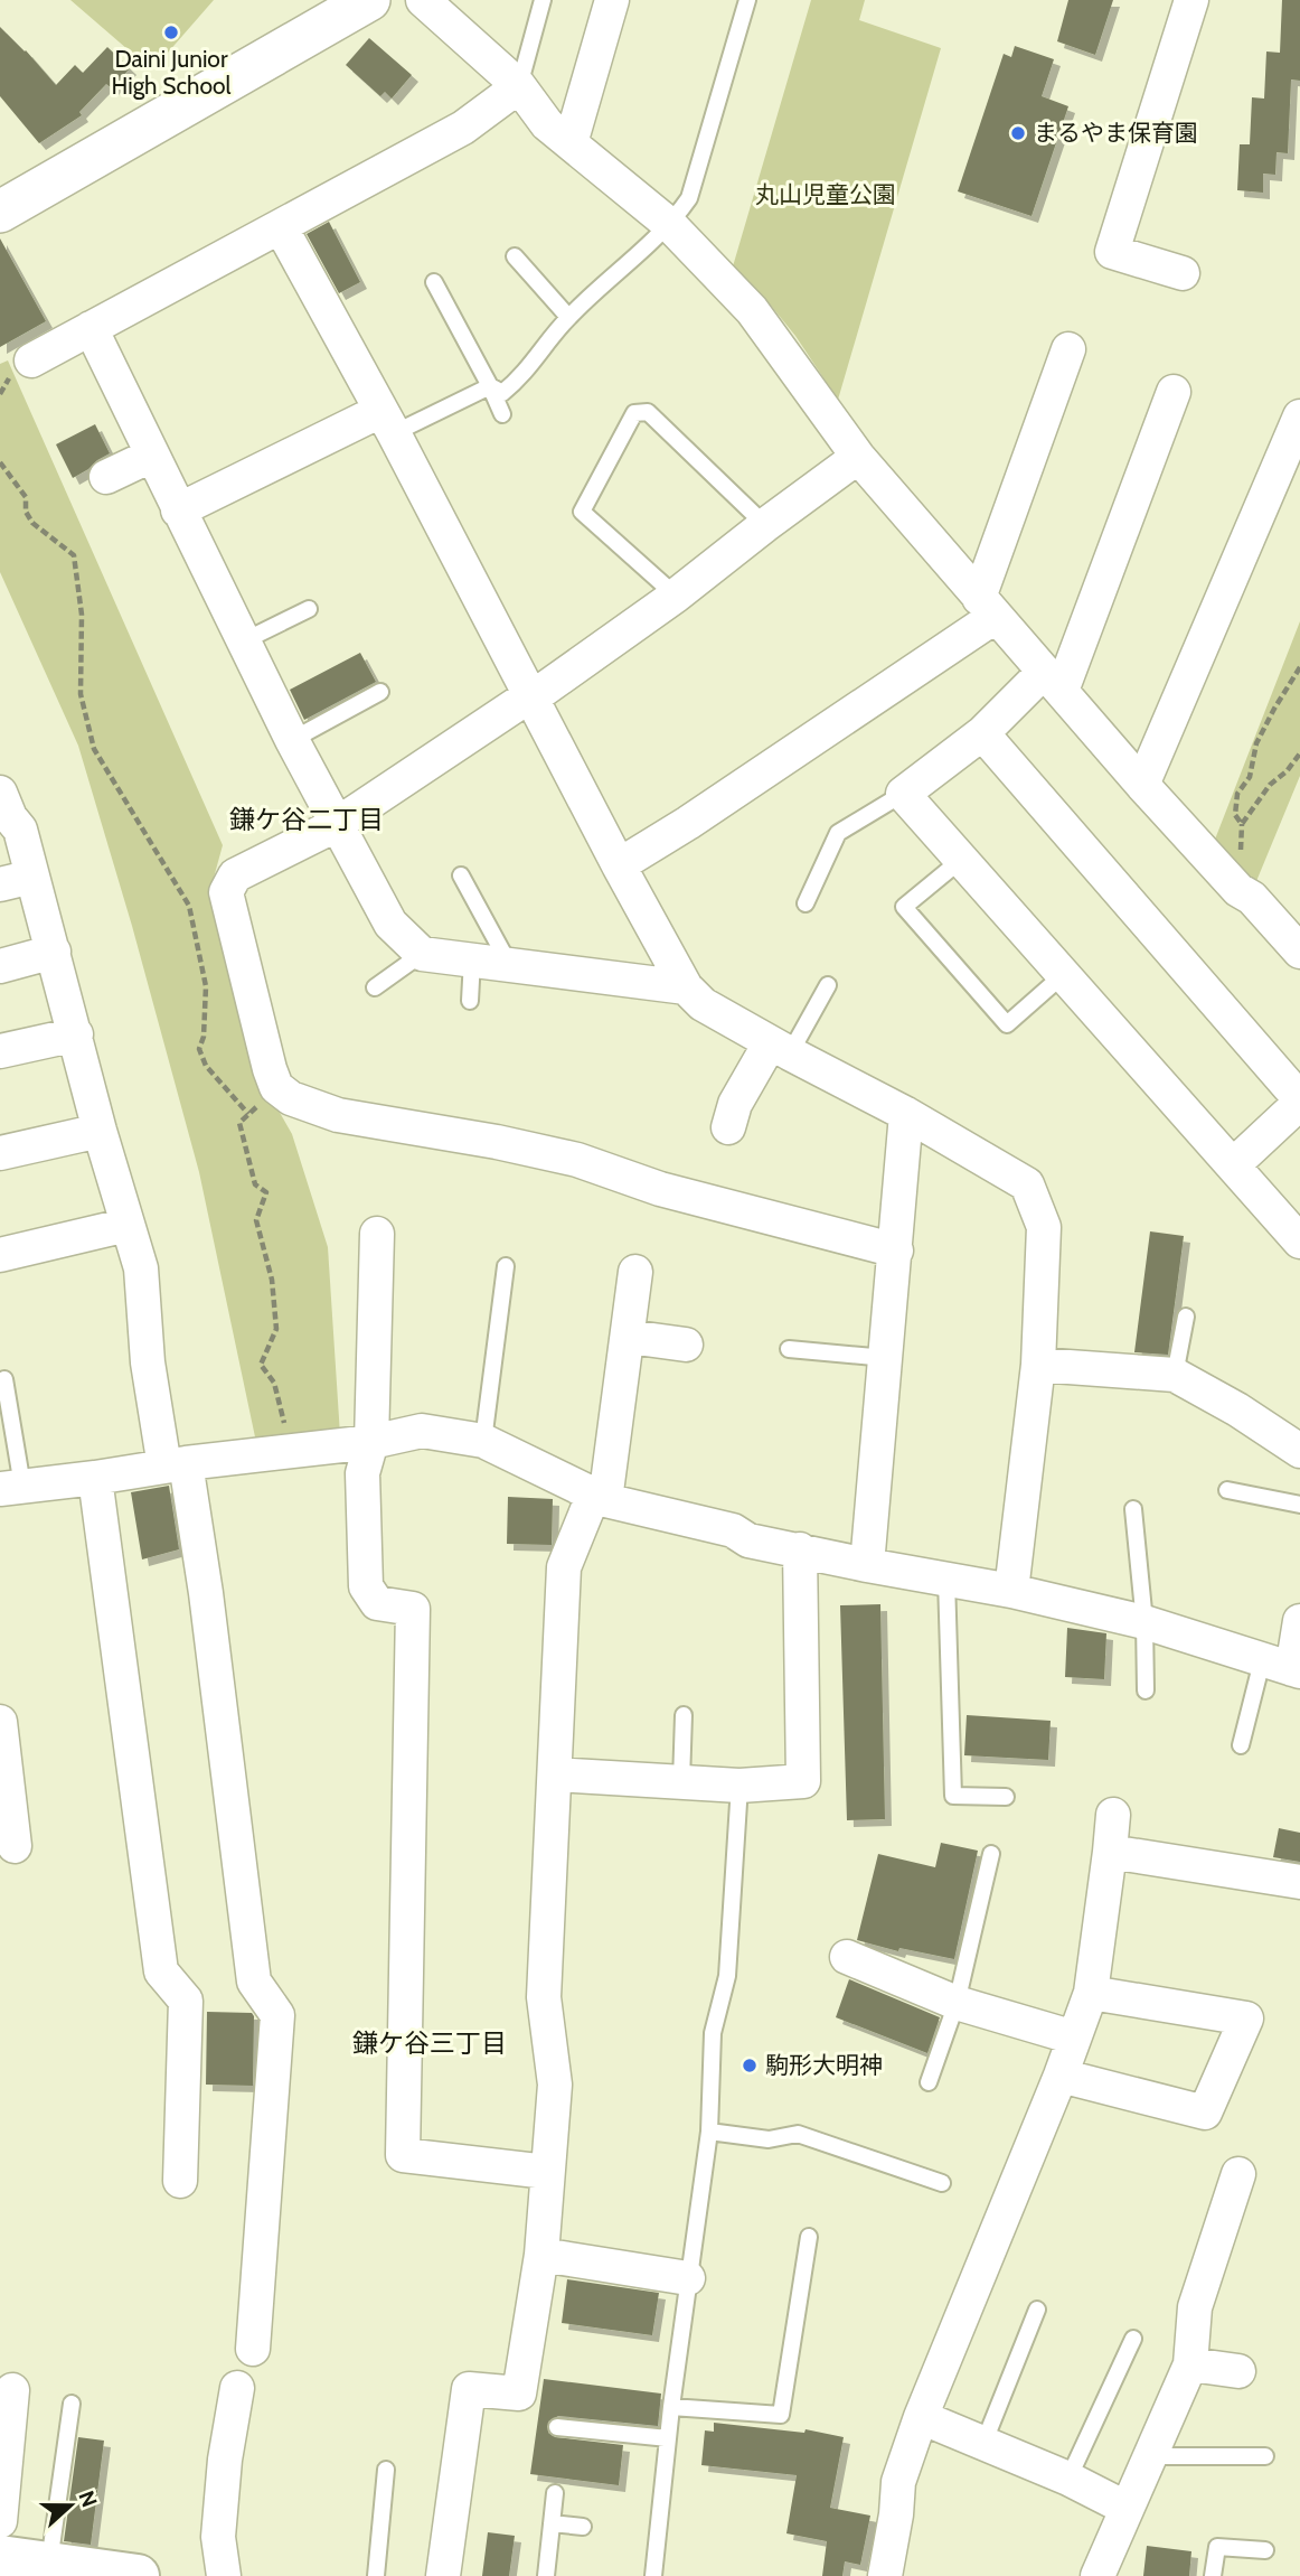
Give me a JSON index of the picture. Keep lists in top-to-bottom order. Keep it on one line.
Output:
{"districts":["鎌ケ谷二丁目","鎌ケ谷三丁目"],"parks":["丸山児童公園"],"places":["Daini Junior High School","まるやま保育園","駒形大明神"],"north":"right"}
